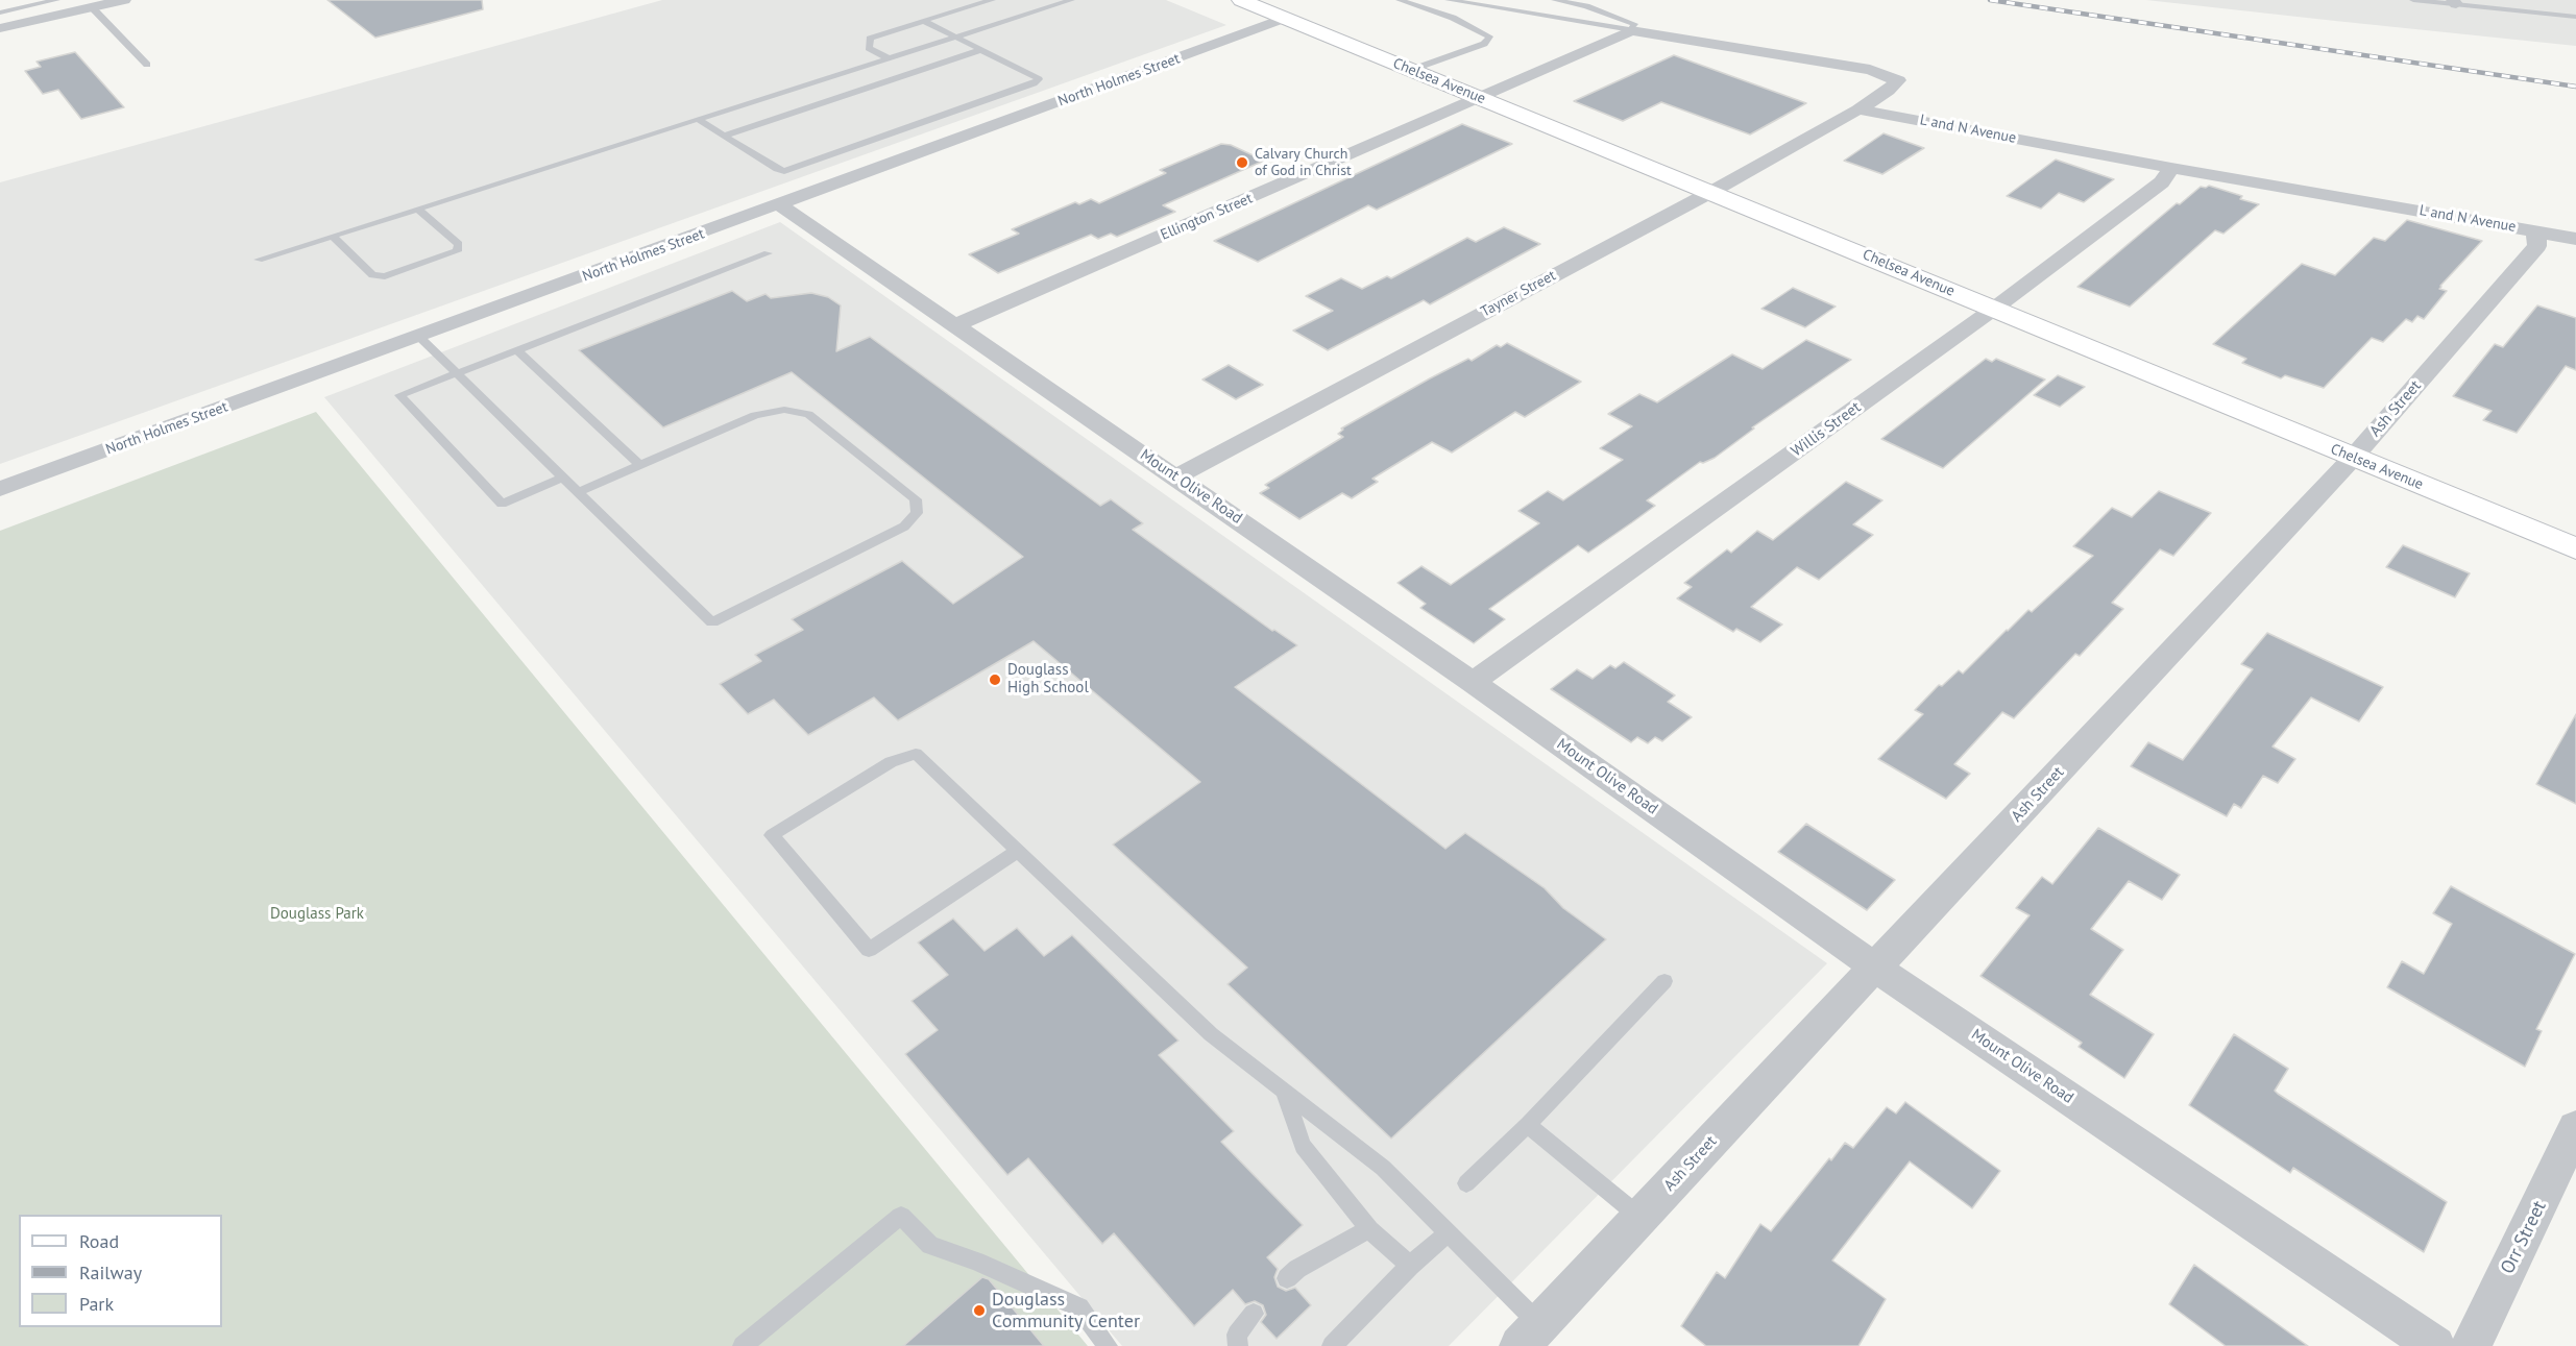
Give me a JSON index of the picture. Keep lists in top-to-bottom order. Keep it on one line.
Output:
{"streets":{"main road":["Chelsea Avenue"],"street":["North Holmes Street","L and N Avenue","Ellington Street","Tayner Street","Ash Street","Willis Street","Mount Olive Road","Orr Street"]},"crossings":[["North Holmes Street","Chelsea Avenue"],["North Holmes Street","Mount Olive Road"],["Chelsea Avenue","Ellington Street"],["Chelsea Avenue","Tayner Street"],["Chelsea Avenue","Ash Street"],["Chelsea Avenue","Willis Street"],["L and N Avenue","Tayner Street"],["L and N Avenue","Ash Street"],["L and N Avenue","Willis Street"],["Ellington Street","Mount Olive Road"],["Tayner Street","Mount Olive Road"],["Ash Street","Mount Olive Road"],["Willis Street","Mount Olive Road"]],"parks":["Douglass Park"],"places":["Calvary Church of God in Christ","Douglass High School","Douglass Community Center"],"legend":["Road","Railway","Park"]}
